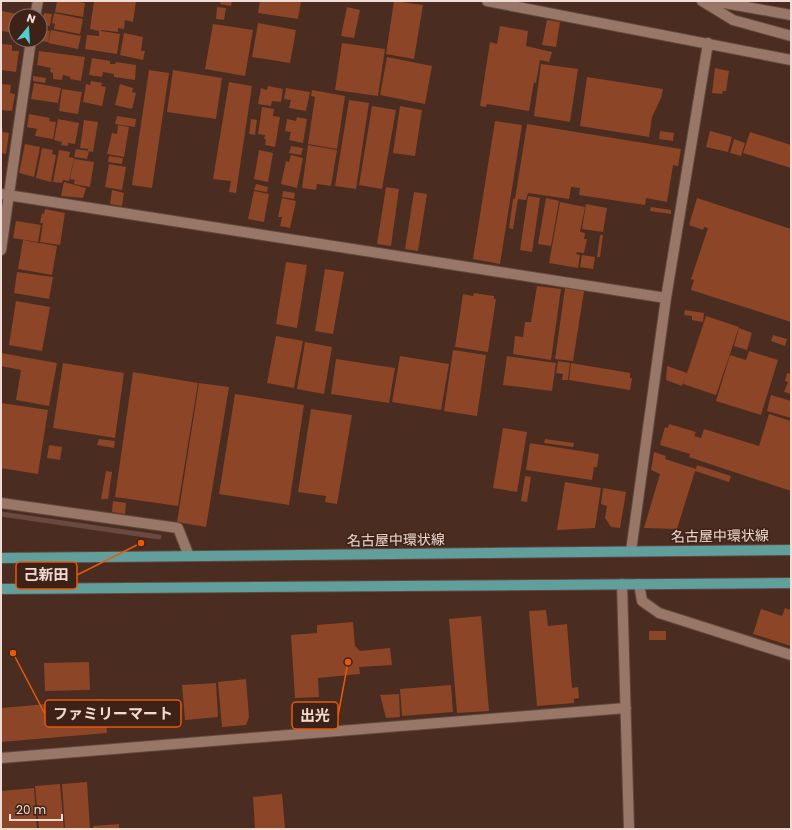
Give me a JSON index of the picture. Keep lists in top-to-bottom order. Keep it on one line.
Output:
{"streets":{"main road":["名古屋中環状線"]},"places":["己新田","ファミリーマート","出光"],"scale_bar":"20 m","north":"top"}
